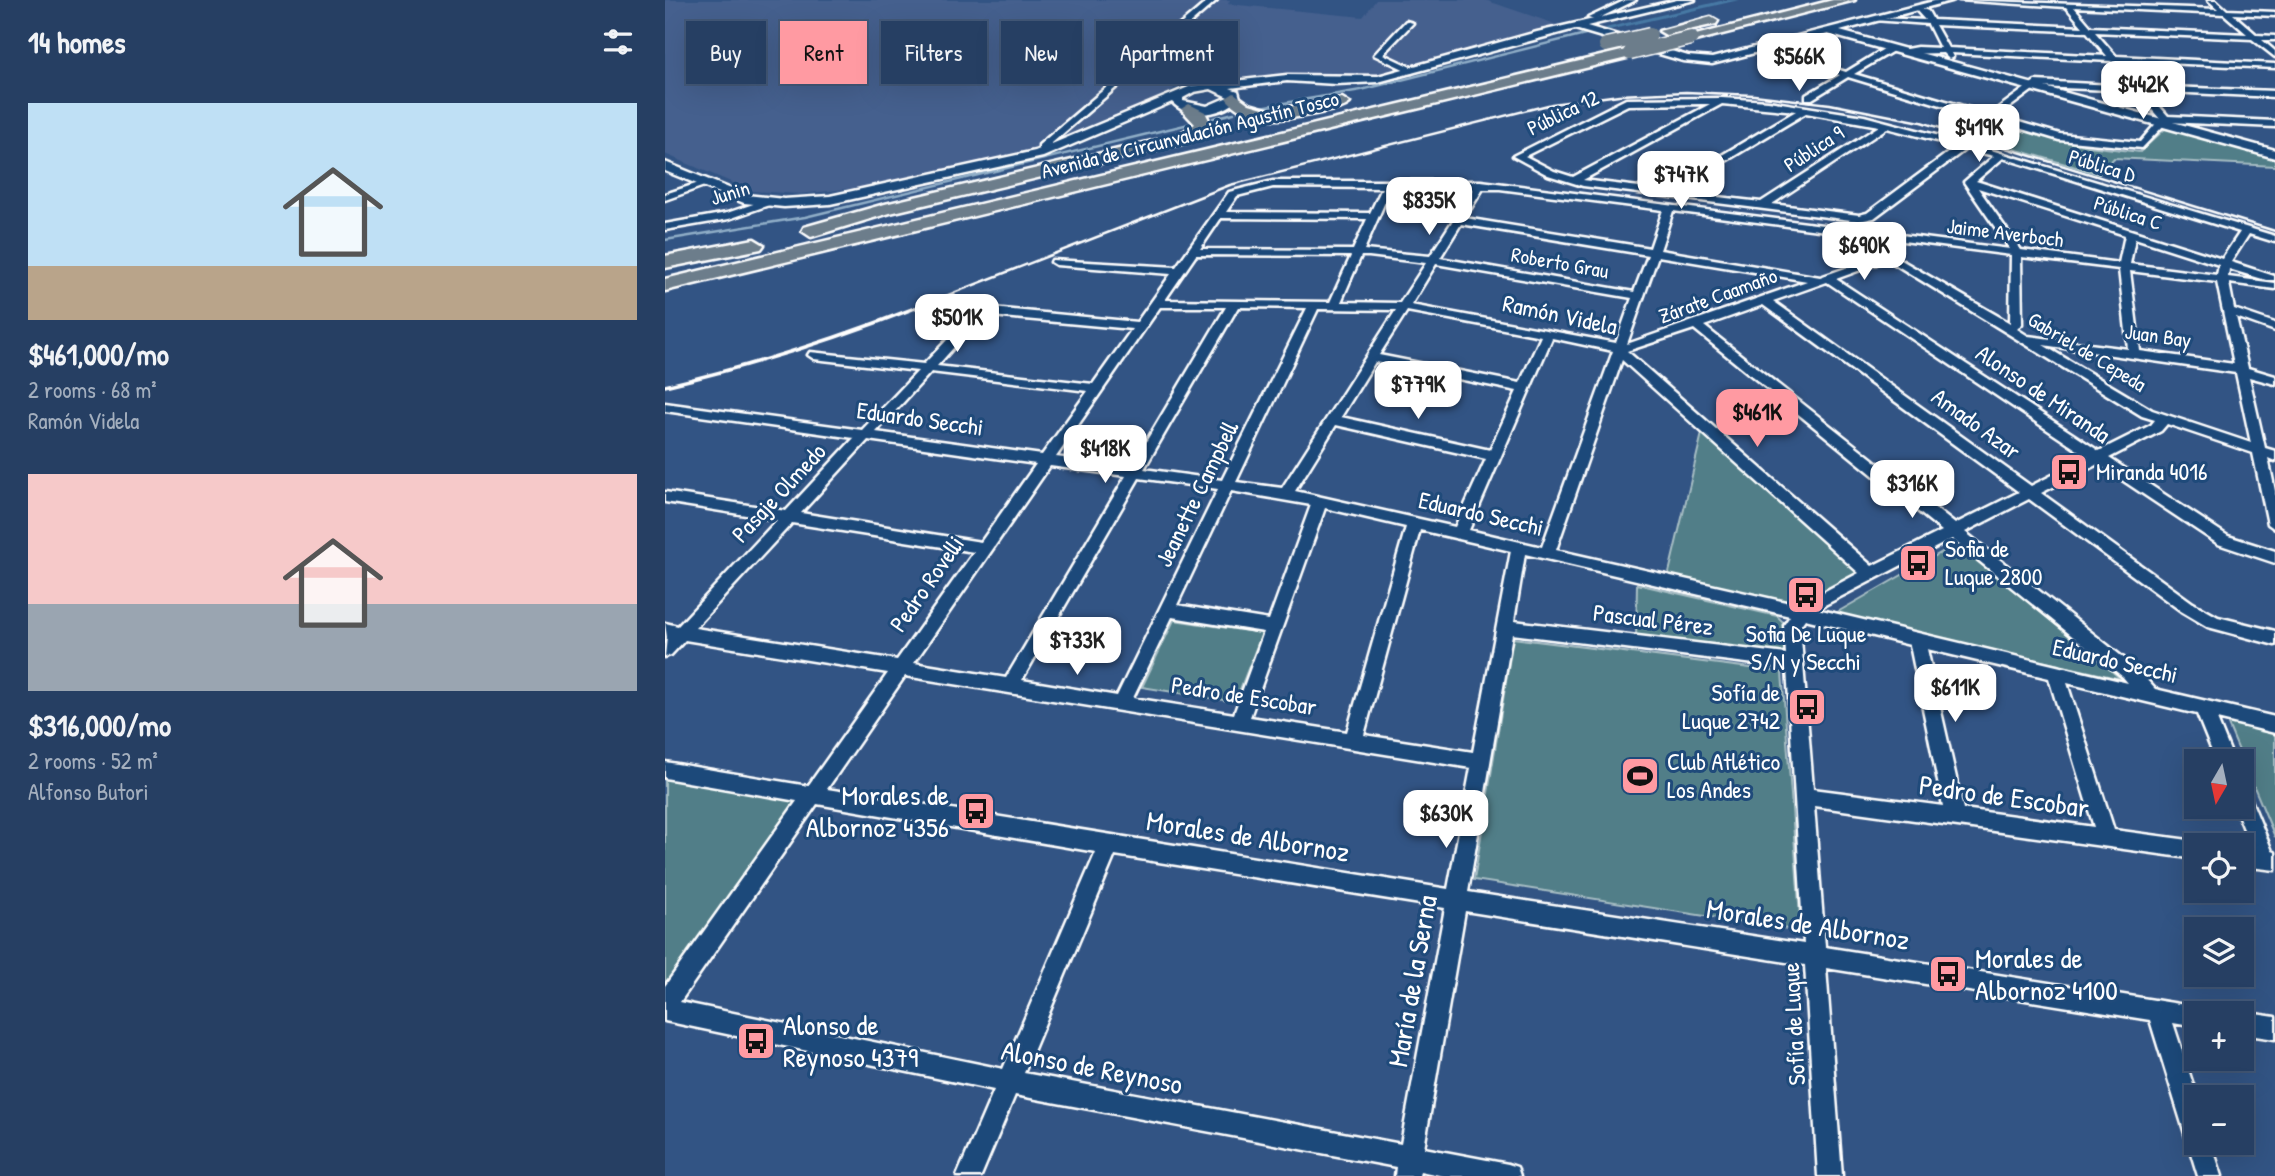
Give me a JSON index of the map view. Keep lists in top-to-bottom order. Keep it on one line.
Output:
{"streets":{"highway":["Avenida de Circunvalación Agustín Tosco"],"street":["Pública 12","Pública 9","Pública D","Junin","Pública C","Jaime Averboch","Roberto Grau","Zárate Caamaño","Ramón Videla","Juan Bay","Gabriel de Cepeda","Alonso de Miranda","Eduardo Secchi","Amado Azar","Pasaje Olmedo","Jeanette Campbell","Pedro Rovelli","Pascual Pérez","Pedro de Escobar","Morales de Albornoz","María de la Serna","Sofía de Luque","Alonso de Reynoso"]},"crossings":[["Pública 12","Pública D"],["Pública 9","Pública D"],["Jaime Averboch","Pedro Rovelli"],["Roberto Grau","Pedro Rovelli"],["Zárate Caamaño","Ramón Videla"],["Zárate Caamaño","Gabriel de Cepeda"],["Zárate Caamaño","Alonso de Miranda"],["Zárate Caamaño","Amado Azar"],["Ramón Videla","Jeanette Campbell"],["Ramón Videla","Pedro Rovelli"],["Juan Bay","Gabriel de Cepeda"],["Eduardo Secchi","Pasaje Olmedo"],["Eduardo Secchi","Jeanette Campbell"],["Eduardo Secchi","Pedro Rovelli"],["Eduardo Secchi","María de la Serna"],["Eduardo Secchi","Sofía de Luque"],["Pasaje Olmedo","Pedro Rovelli"],["Pasaje Olmedo","Pedro de Escobar"],["Jeanette Campbell","Pedro de Escobar"],["Pedro Rovelli","Pedro de Escobar"],["Pedro Rovelli","Morales de Albornoz"],["Pascual Pérez","María de la Serna"],["Pascual Pérez","Sofía de Luque"],["Pedro de Escobar","María de la Serna"],["Pedro de Escobar","Sofía de Luque"],["Morales de Albornoz","María de la Serna"],["Morales de Albornoz","Sofía de Luque"],["María de la Serna","Alonso de Reynoso"]],"places":{"bus stop":["Miranda 4016","Sofia de Luque 2800","Sofia De Luque S/N y Secchi","Sofía de Luque 2742","Morales de Albornoz 4356","Morales de Albornoz 4100","Alonso de Reynoso 4379"],"sports":["Club Atlético Los Andes"]},"north":"bottom","page":{"heading":"14 homes","chip":["Buy","Rent","Filters","New","Apartment"],"price":["$566K","$442K","$419K","$747K","$835K","$690K","$501K","$779K","$461K","$418K","$316K","$733K","$611K","$630K"],"list":[{"name":"$461,000/mo","note":"2 rooms · 68 m² · Ramón Videla"},{"name":"$316,000/mo","note":"2 rooms · 52 m² · Alfonso Butori"}],"map_buttons":["+","−"]}}
